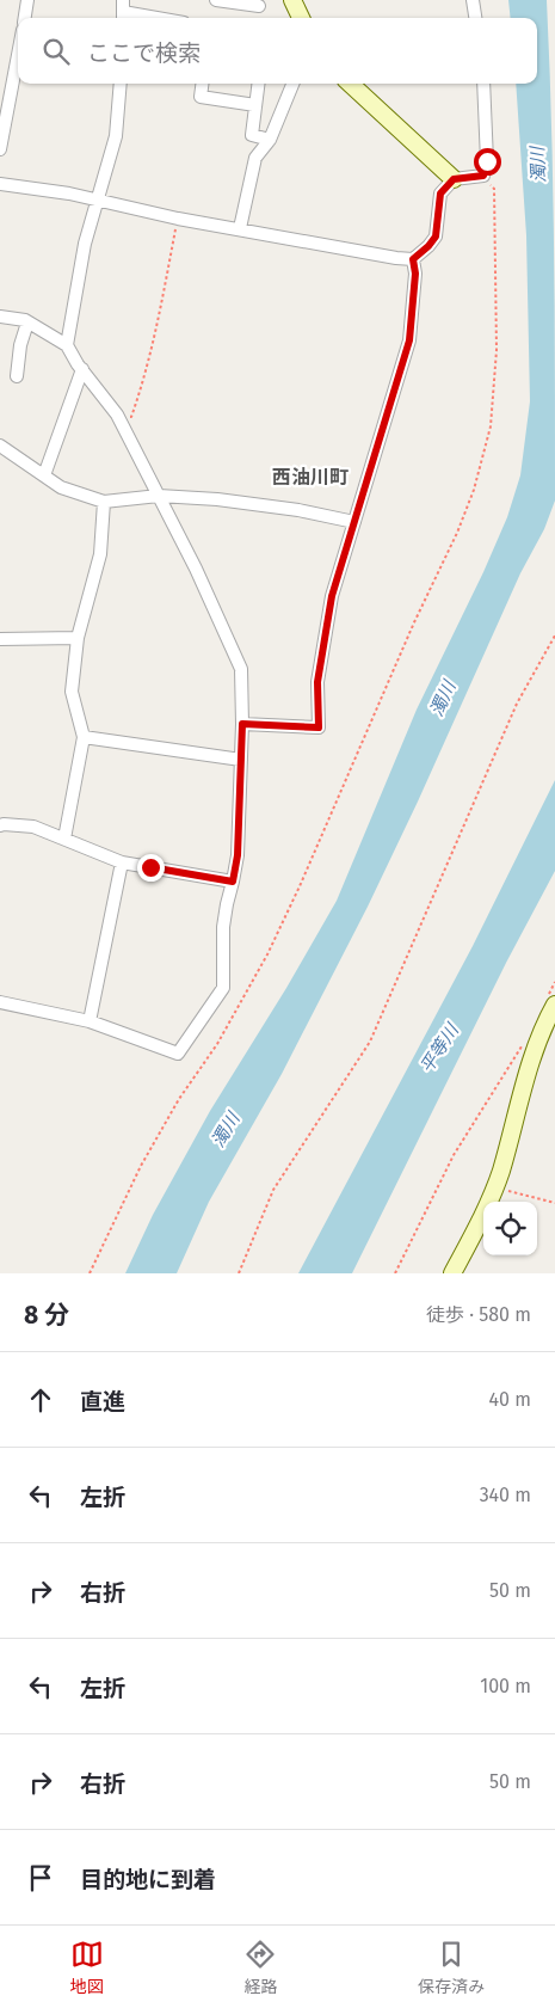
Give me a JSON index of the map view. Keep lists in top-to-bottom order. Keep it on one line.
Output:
{"districts":["西油川町"],"water":["濁川","平等川"],"page":{"search":"ここで検索","heading":["8 分","徒歩 · 580 m"],"list":[["直進","40 m"],["左折","340 m"],["右折","50 m"],["左折","100 m"],["右折","50 m"],"目的地に到着"],"nav":["地図","経路","保存済み"]}}
